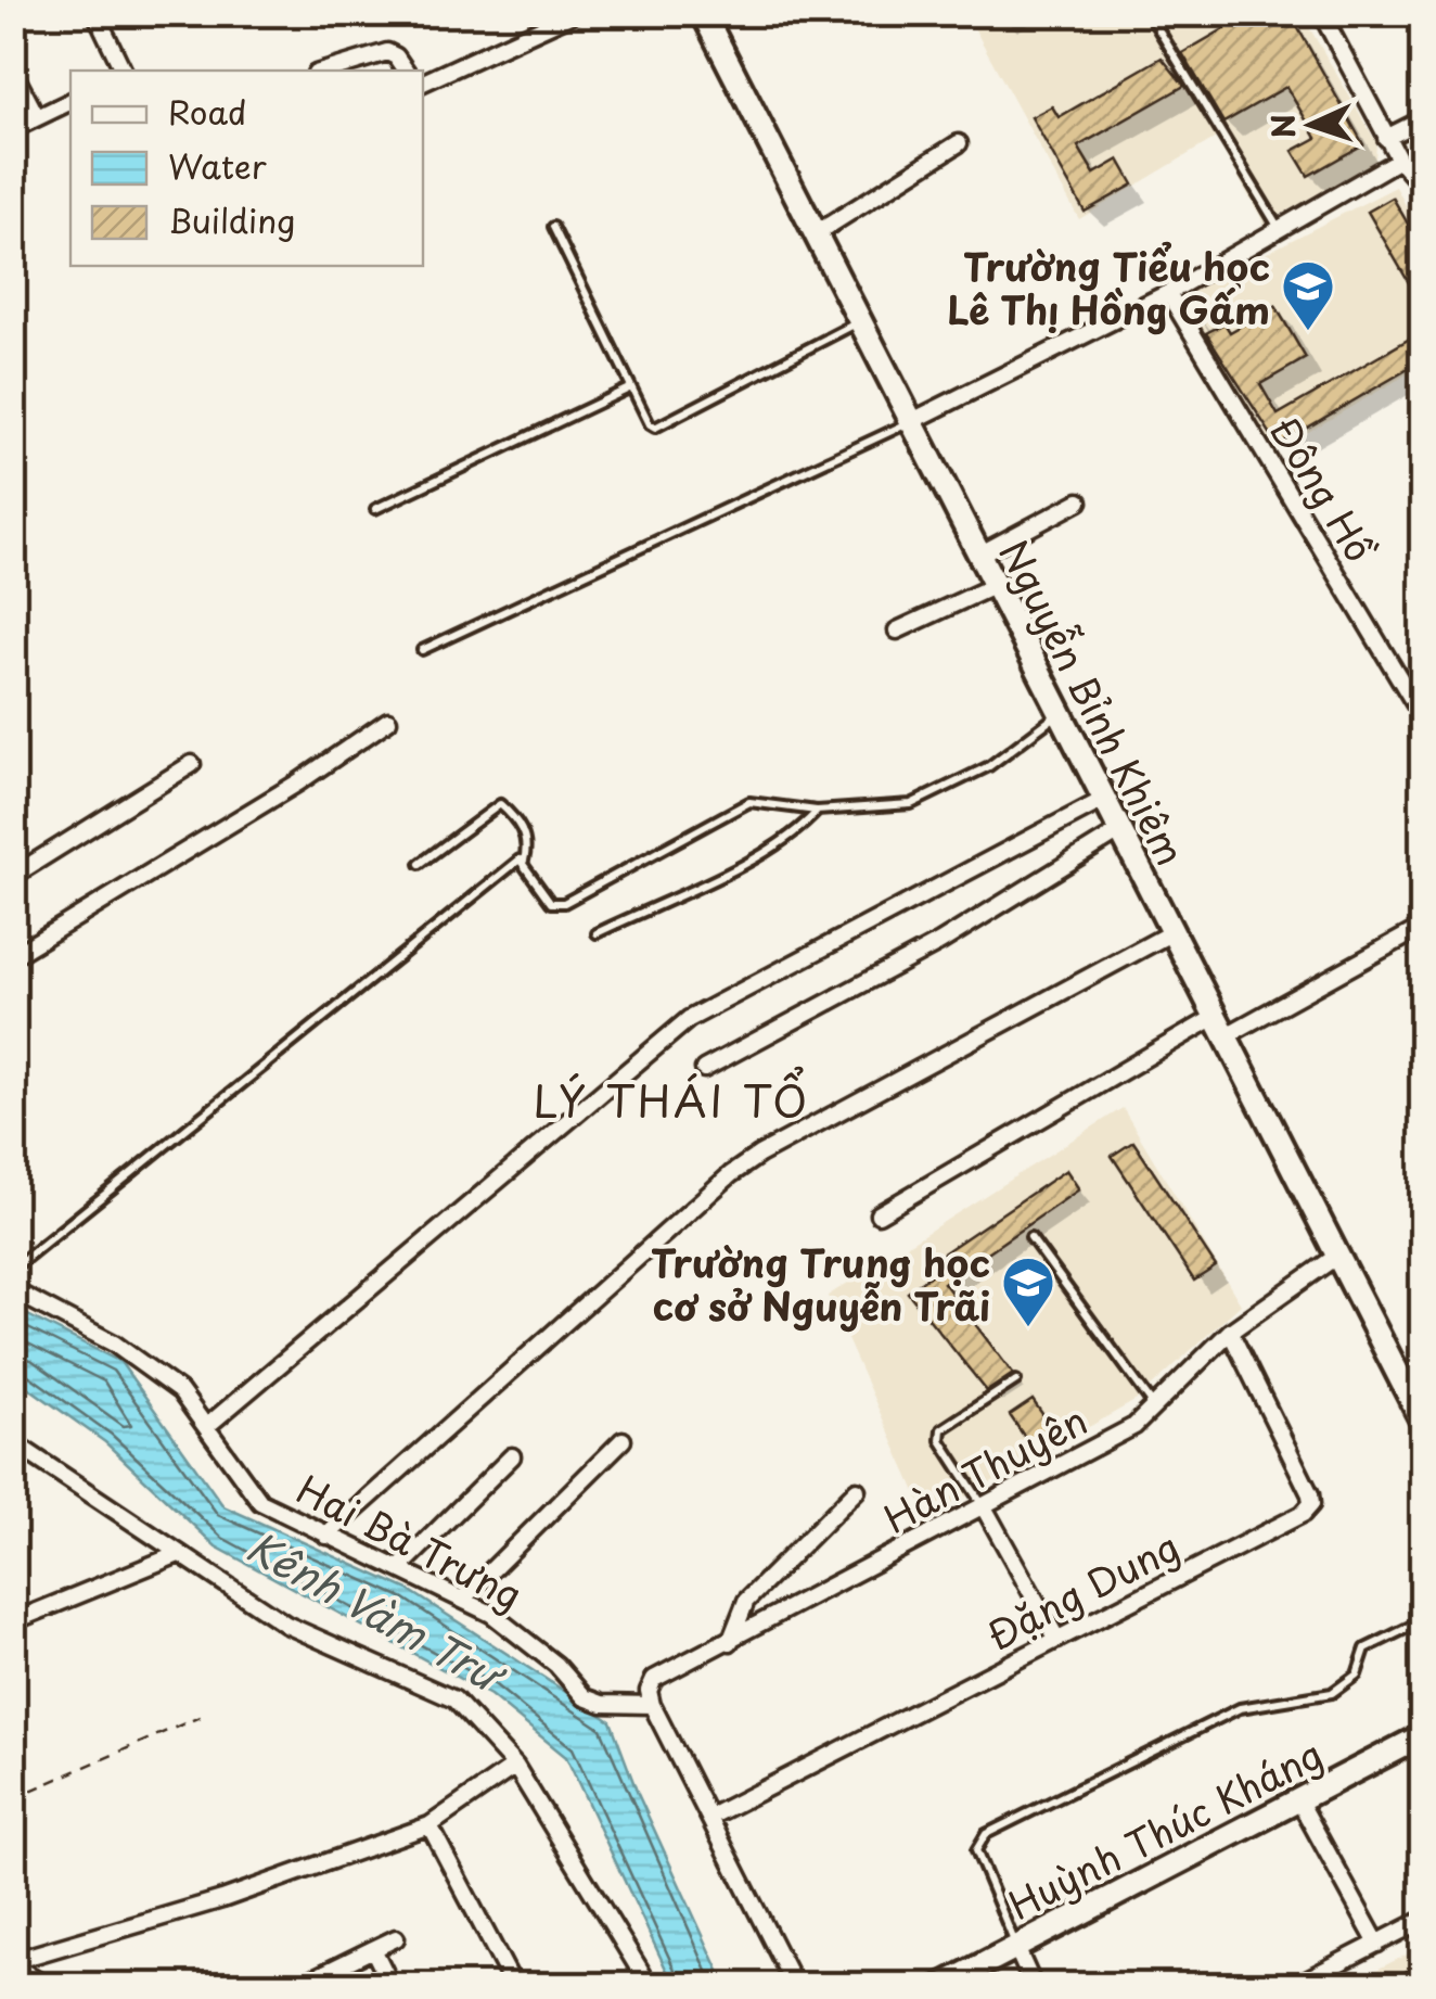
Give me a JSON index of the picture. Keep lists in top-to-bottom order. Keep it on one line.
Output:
{"streets":{"main road":["Nguyễn Bỉnh Khiêm","Huỳnh Thúc Kháng"],"street":["Đông Hồ","Hàn Thuyên","Hai Bà Trưng","Đặng Dung"]},"crossings":[["Nguyễn Bỉnh Khiêm","Hàn Thuyên"],["Hàn Thuyên","Hai Bà Trưng"],["Hàn Thuyên","Đặng Dung"]],"districts":["LÝ THÁI TỔ"],"water":["Kênh Vàm Trư"],"places":{"school or university":["Trường Tiểu học Lê Thị Hồng Gấm","Trường Trung học cơ sở Nguyễn Trãi"]},"legend":["Road","Water","Building"],"north":"left"}
